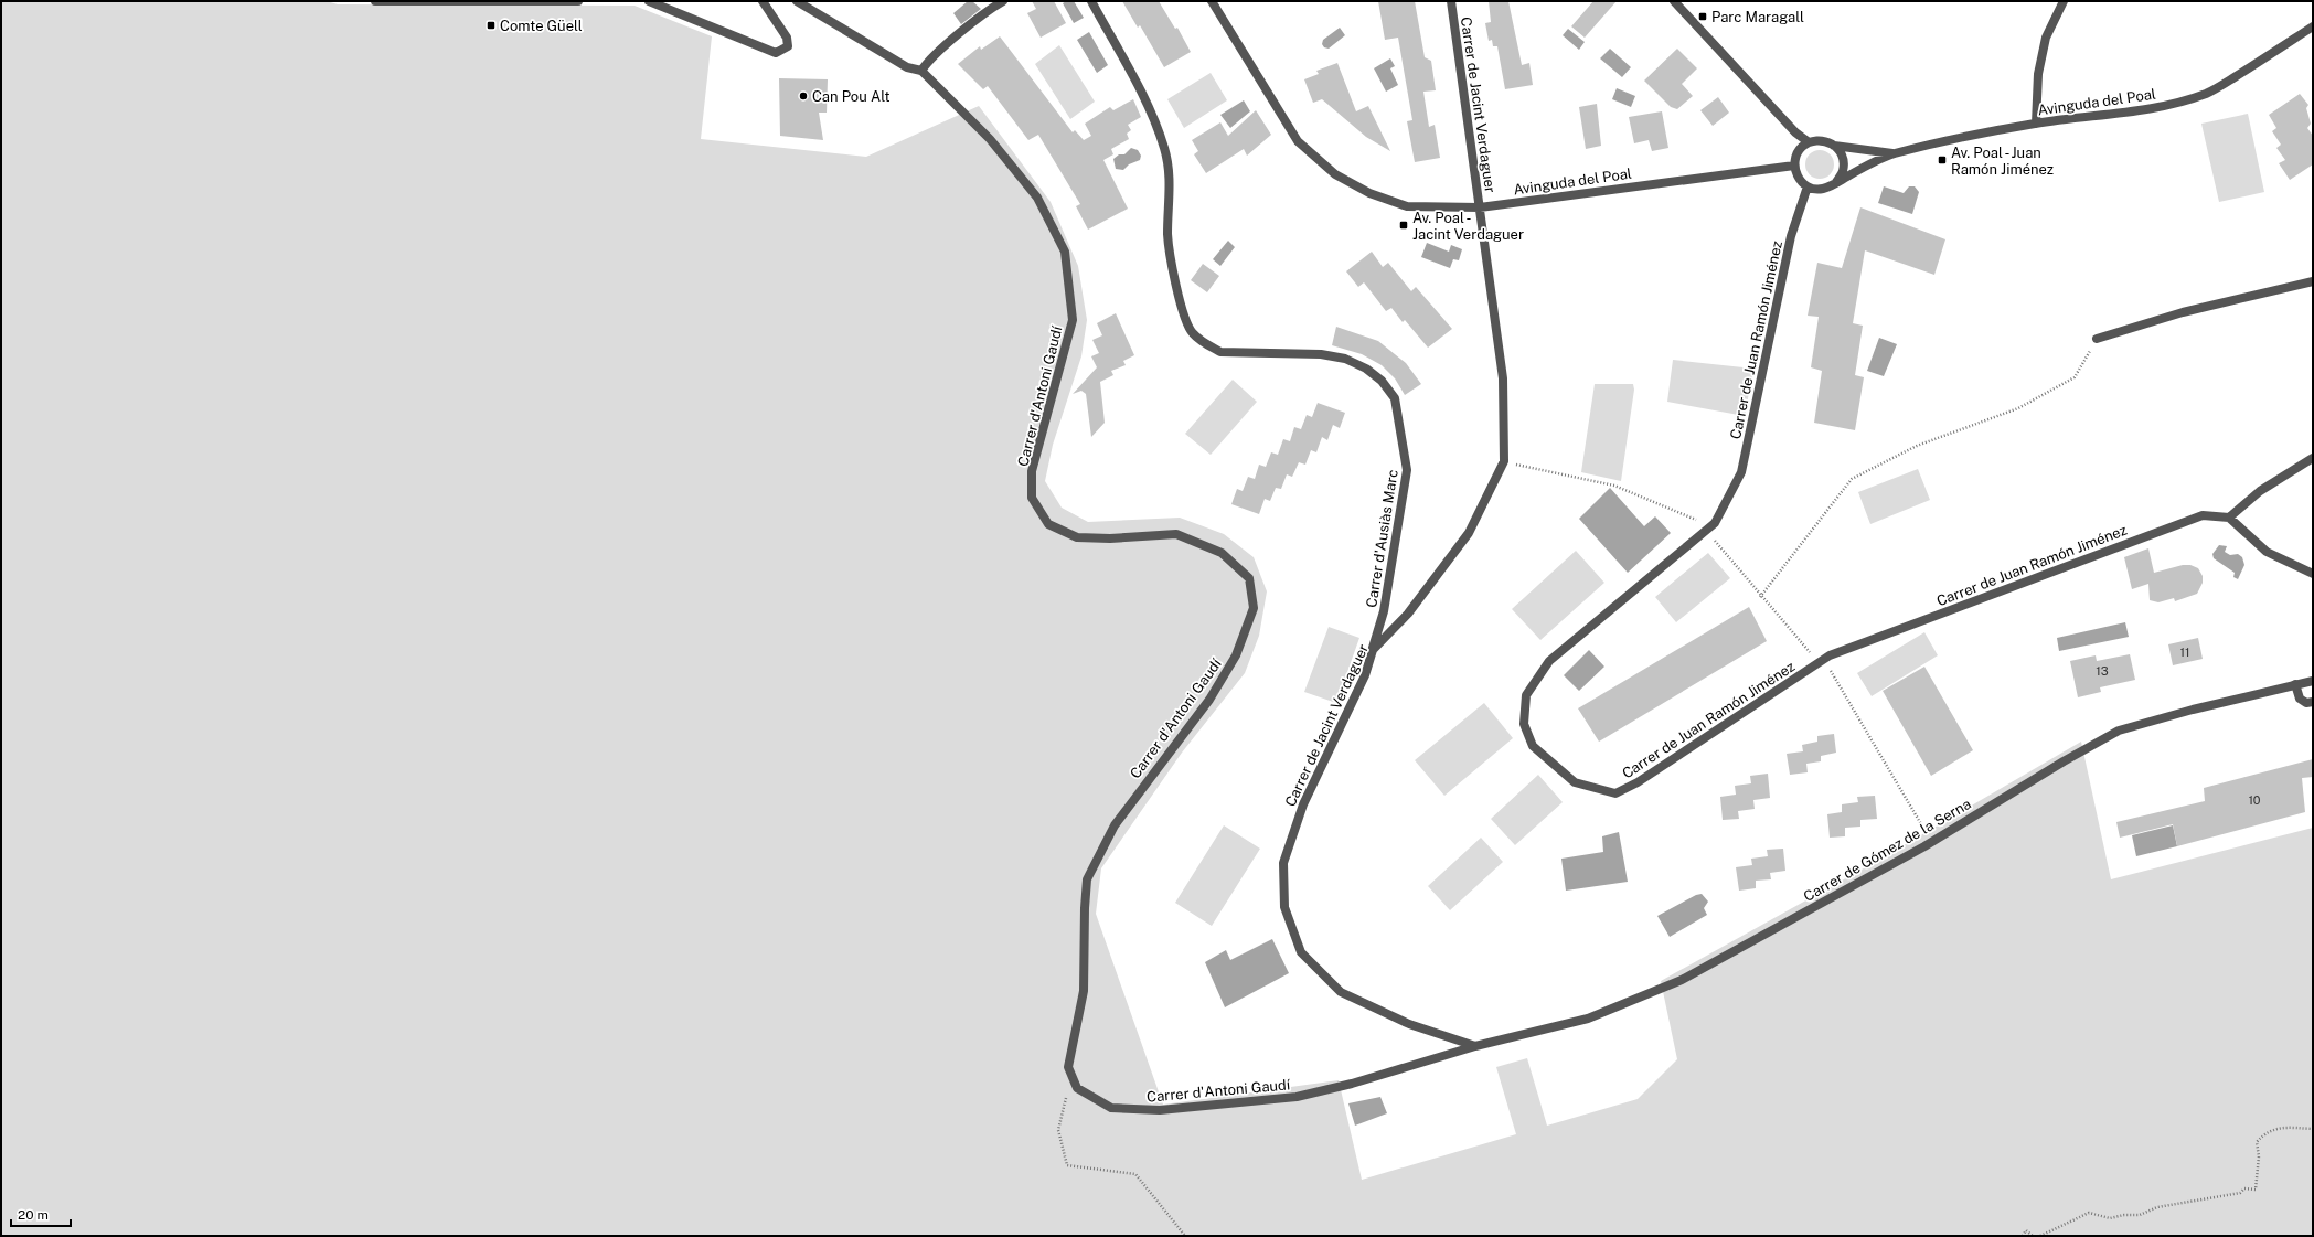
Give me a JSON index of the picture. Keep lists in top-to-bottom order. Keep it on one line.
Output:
{"streets":{"street":["Avinguda del Poal","Carrer de Jacint Verdaguer","Carrer de Juan Ramón Jiménez","Carrer d'Antoni Gaudí","Carrer d'Ausiàs Marc","Carrer de Gómez de la Serna"]},"crossings":[["Avinguda del Poal","Carrer de Jacint Verdaguer"],["Avinguda del Poal","Carrer de Juan Ramón Jiménez"],["Carrer de Jacint Verdaguer","Carrer d'Antoni Gaudí"],["Carrer de Jacint Verdaguer","Carrer d'Ausiàs Marc"],["Carrer de Jacint Verdaguer","Carrer de Gómez de la Serna"],["Carrer d'Antoni Gaudí","Carrer de Gómez de la Serna"]],"places":{"transit":["Parc Maragall","Comte Güell","Av. Poal - Juan Ramón Jiménez","Av. Poal - Jacint Verdaguer"],"other":["Can Pou Alt"]},"house_numbers":["11","13","10"],"scale_bar":"20 m"}
